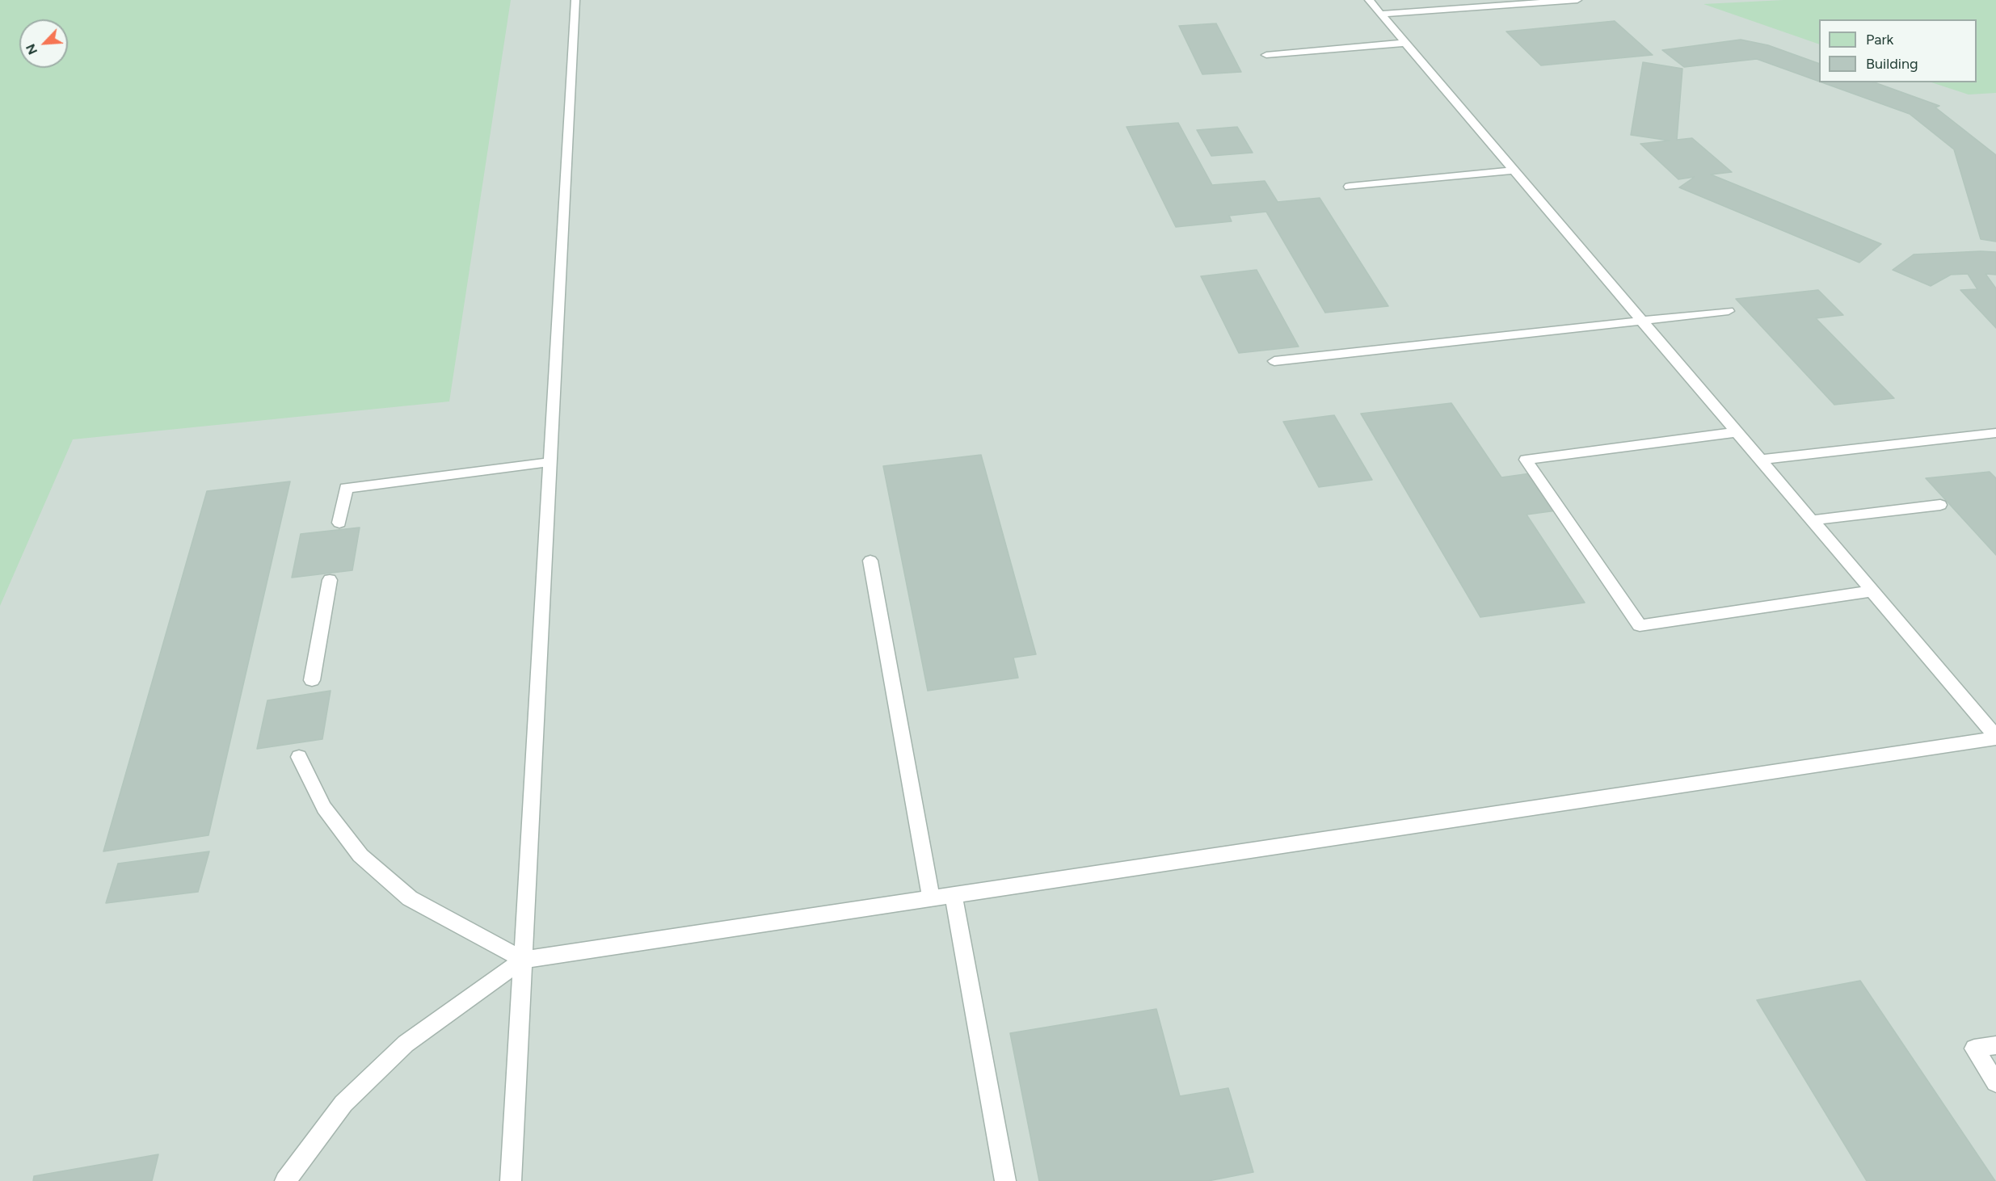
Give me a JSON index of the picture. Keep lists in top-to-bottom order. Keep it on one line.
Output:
{"legend":["Park","Building"],"north":"bottom left"}
